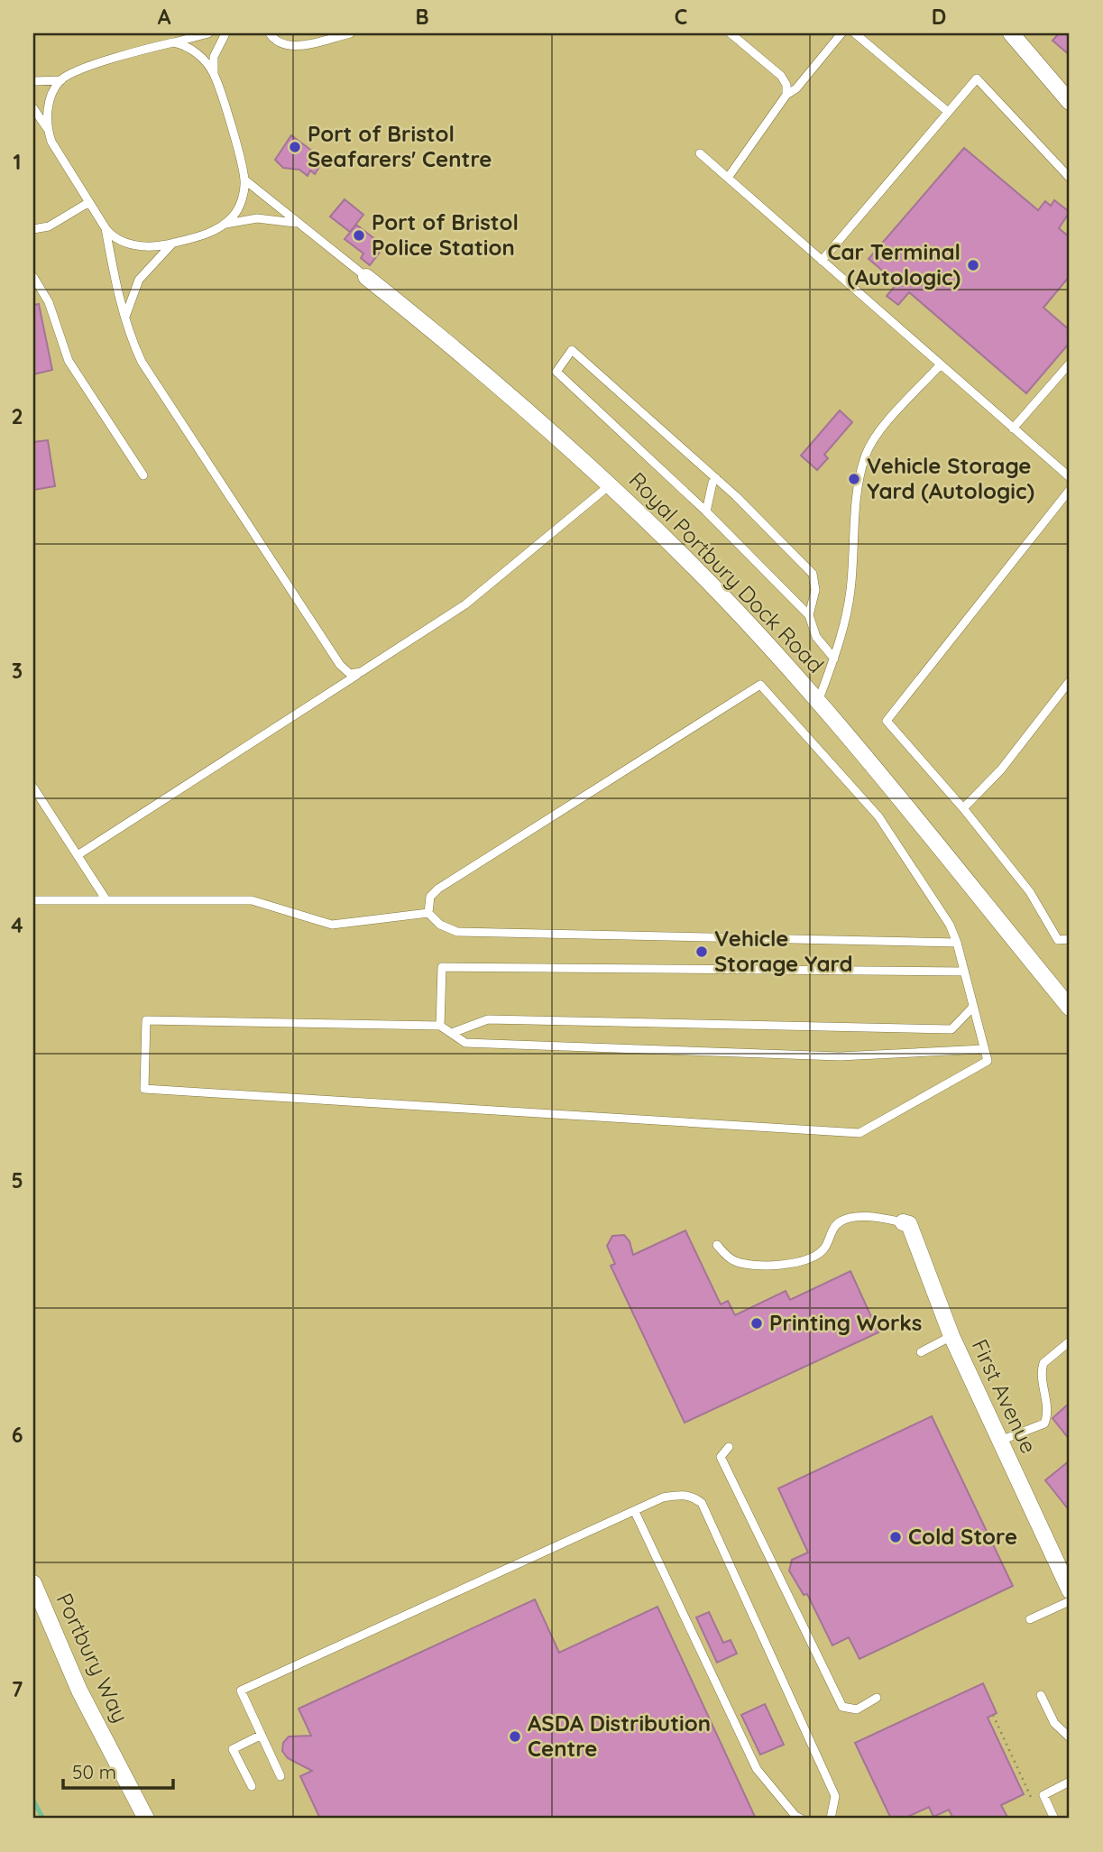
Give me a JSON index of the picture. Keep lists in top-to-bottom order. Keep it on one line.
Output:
{"streets":{"street":["Royal Portbury Dock Road","First Avenue","Portbury Way"]},"places":["Port of Bristol Seafarers' Centre","Port of Bristol Police Station","Car Terminal (Autologic)","Vehicle Storage Yard (Autologic)","Vehicle Storage Yard","Printing Works","Cold Store","ASDA Distribution Centre"],"scale_bar":"50 m","grid":{"columns":["A","B","C","D"],"rows":["1","2","3","4","5","6","7"]}}
